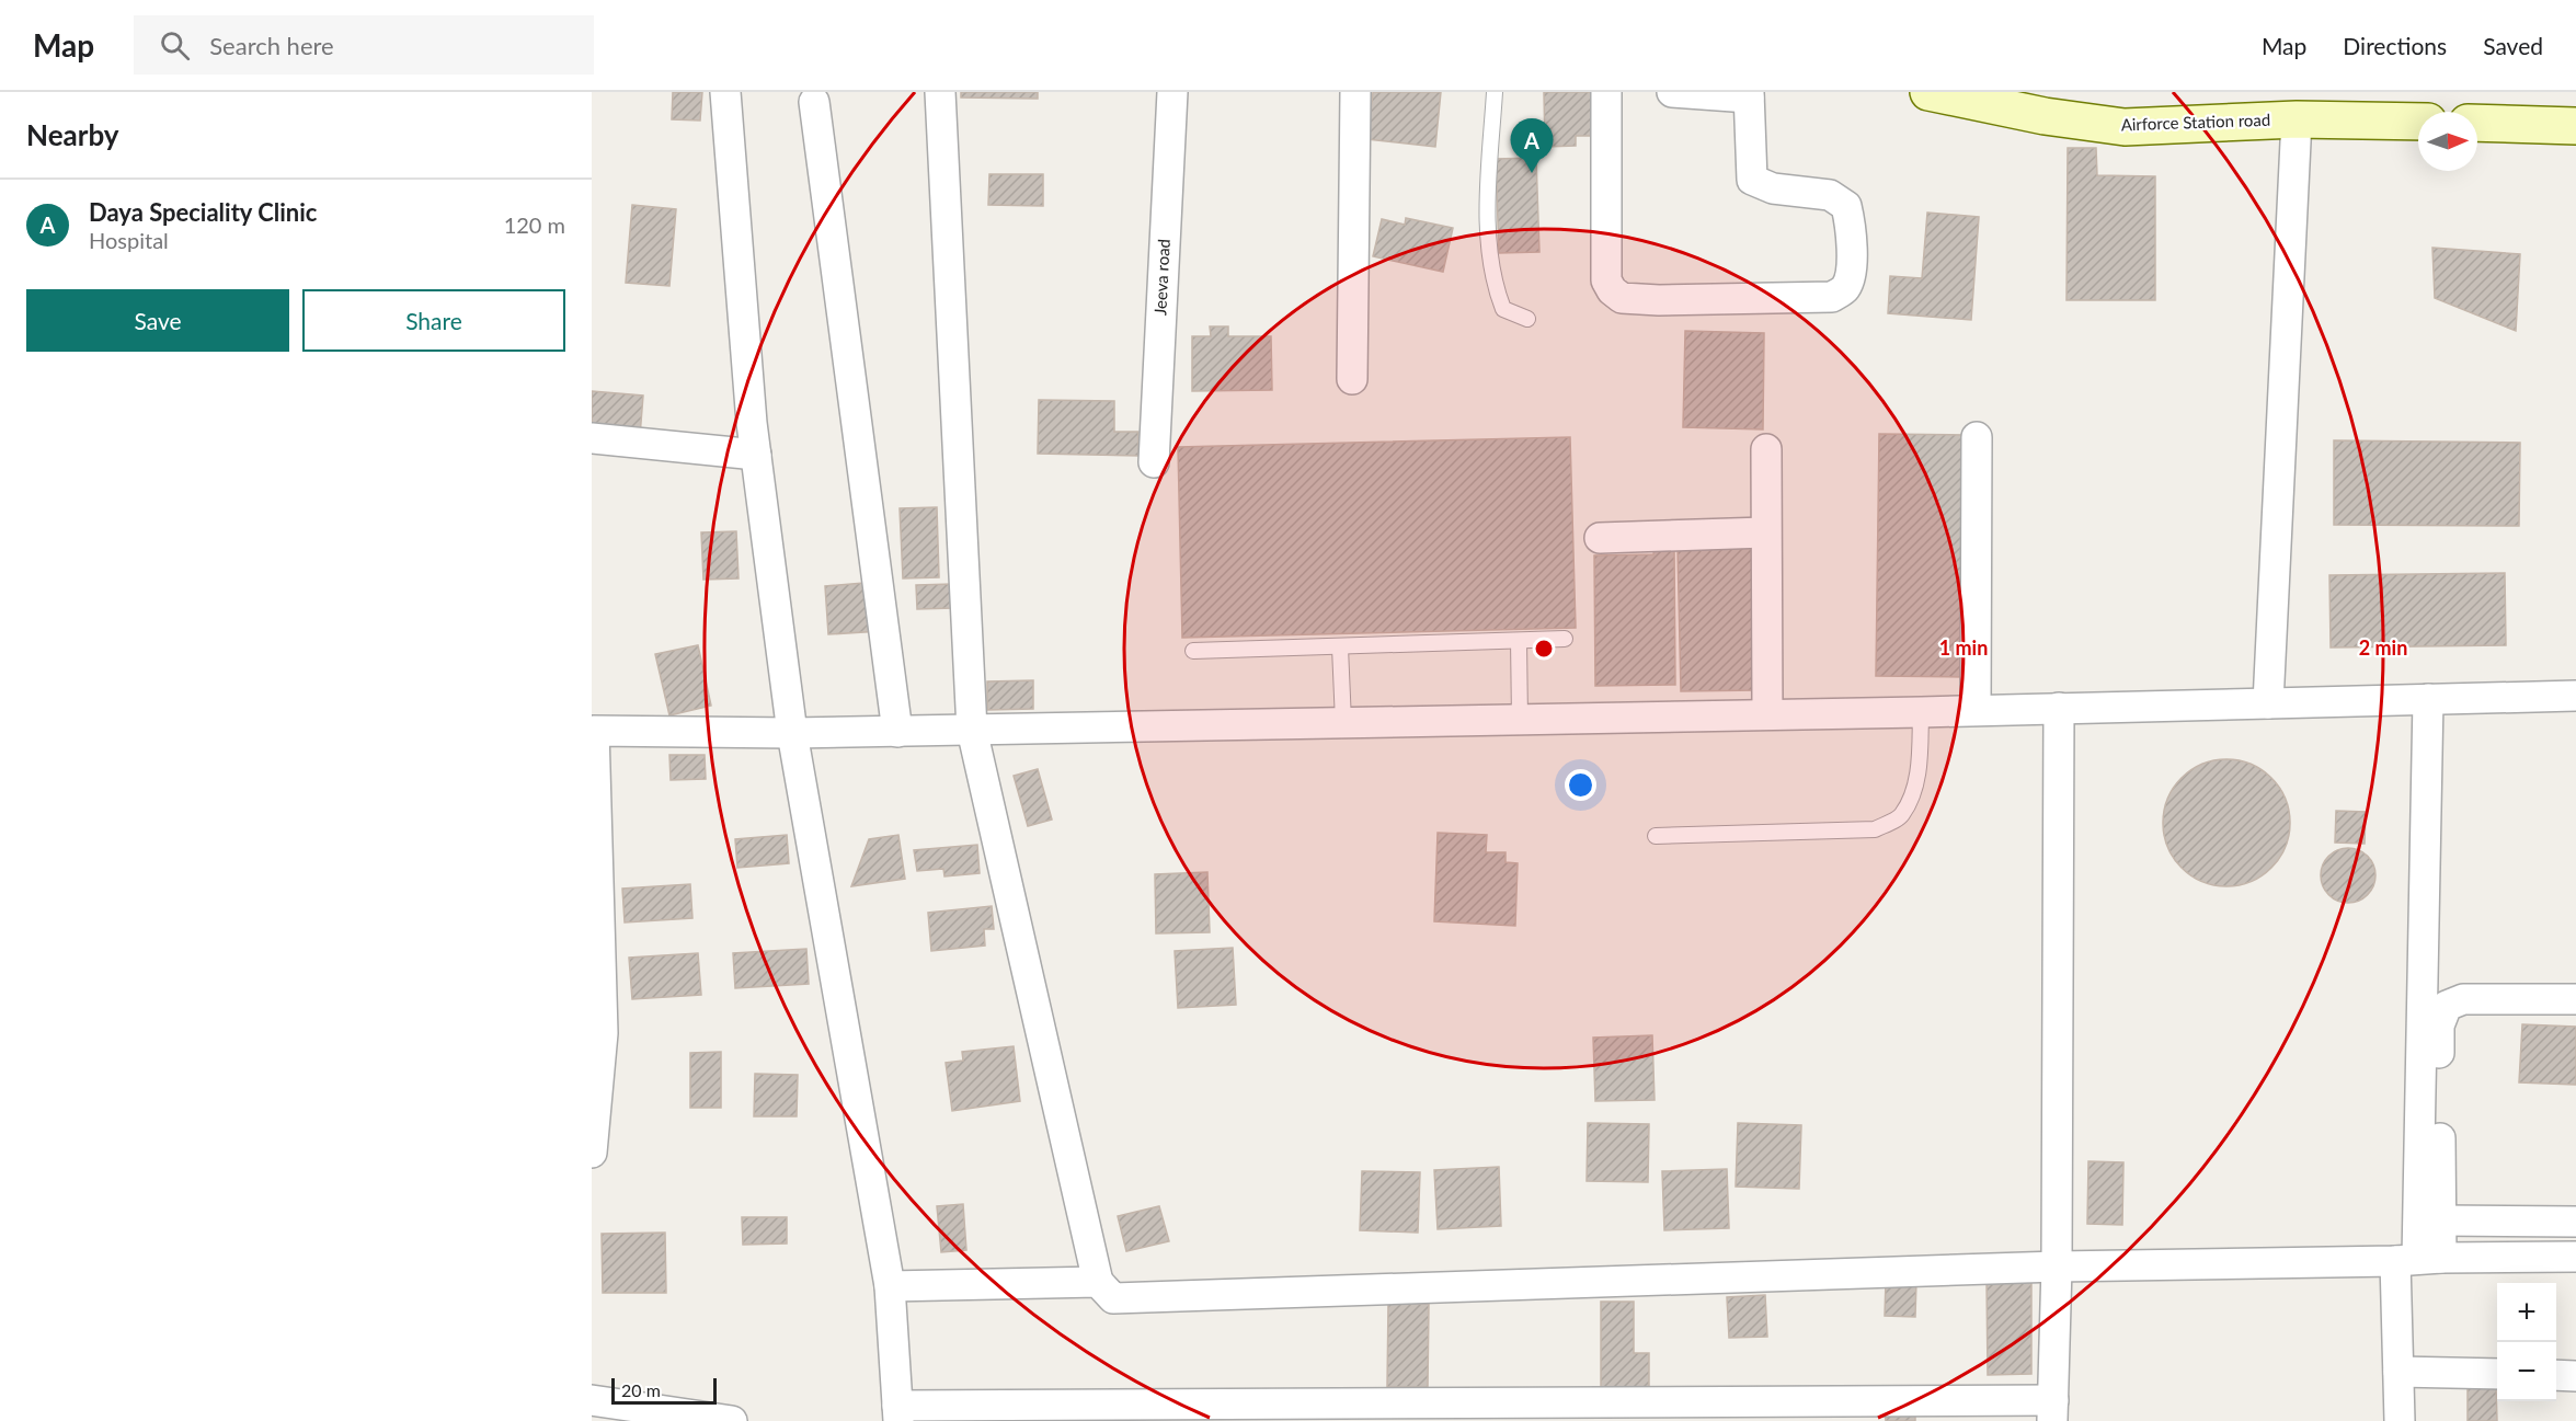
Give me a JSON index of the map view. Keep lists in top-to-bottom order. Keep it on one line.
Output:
{"streets":{"street":["Airforce Station road","Jeeva road"]},"scale_bar":"20 m","north":"right","page":{"header":"Map","search":"Search here","nav":["Map","Directions","Saved"],"heading":"Nearby","pins":"A","list":[{"mark":"A","name":"Daya Speciality Clinic","note":"Hospital","value":"120 m"}],"buttons":["Save","Share"],"map_buttons":["+","−"],"scale":"20 m"},"rings":["1 min","2 min"]}
